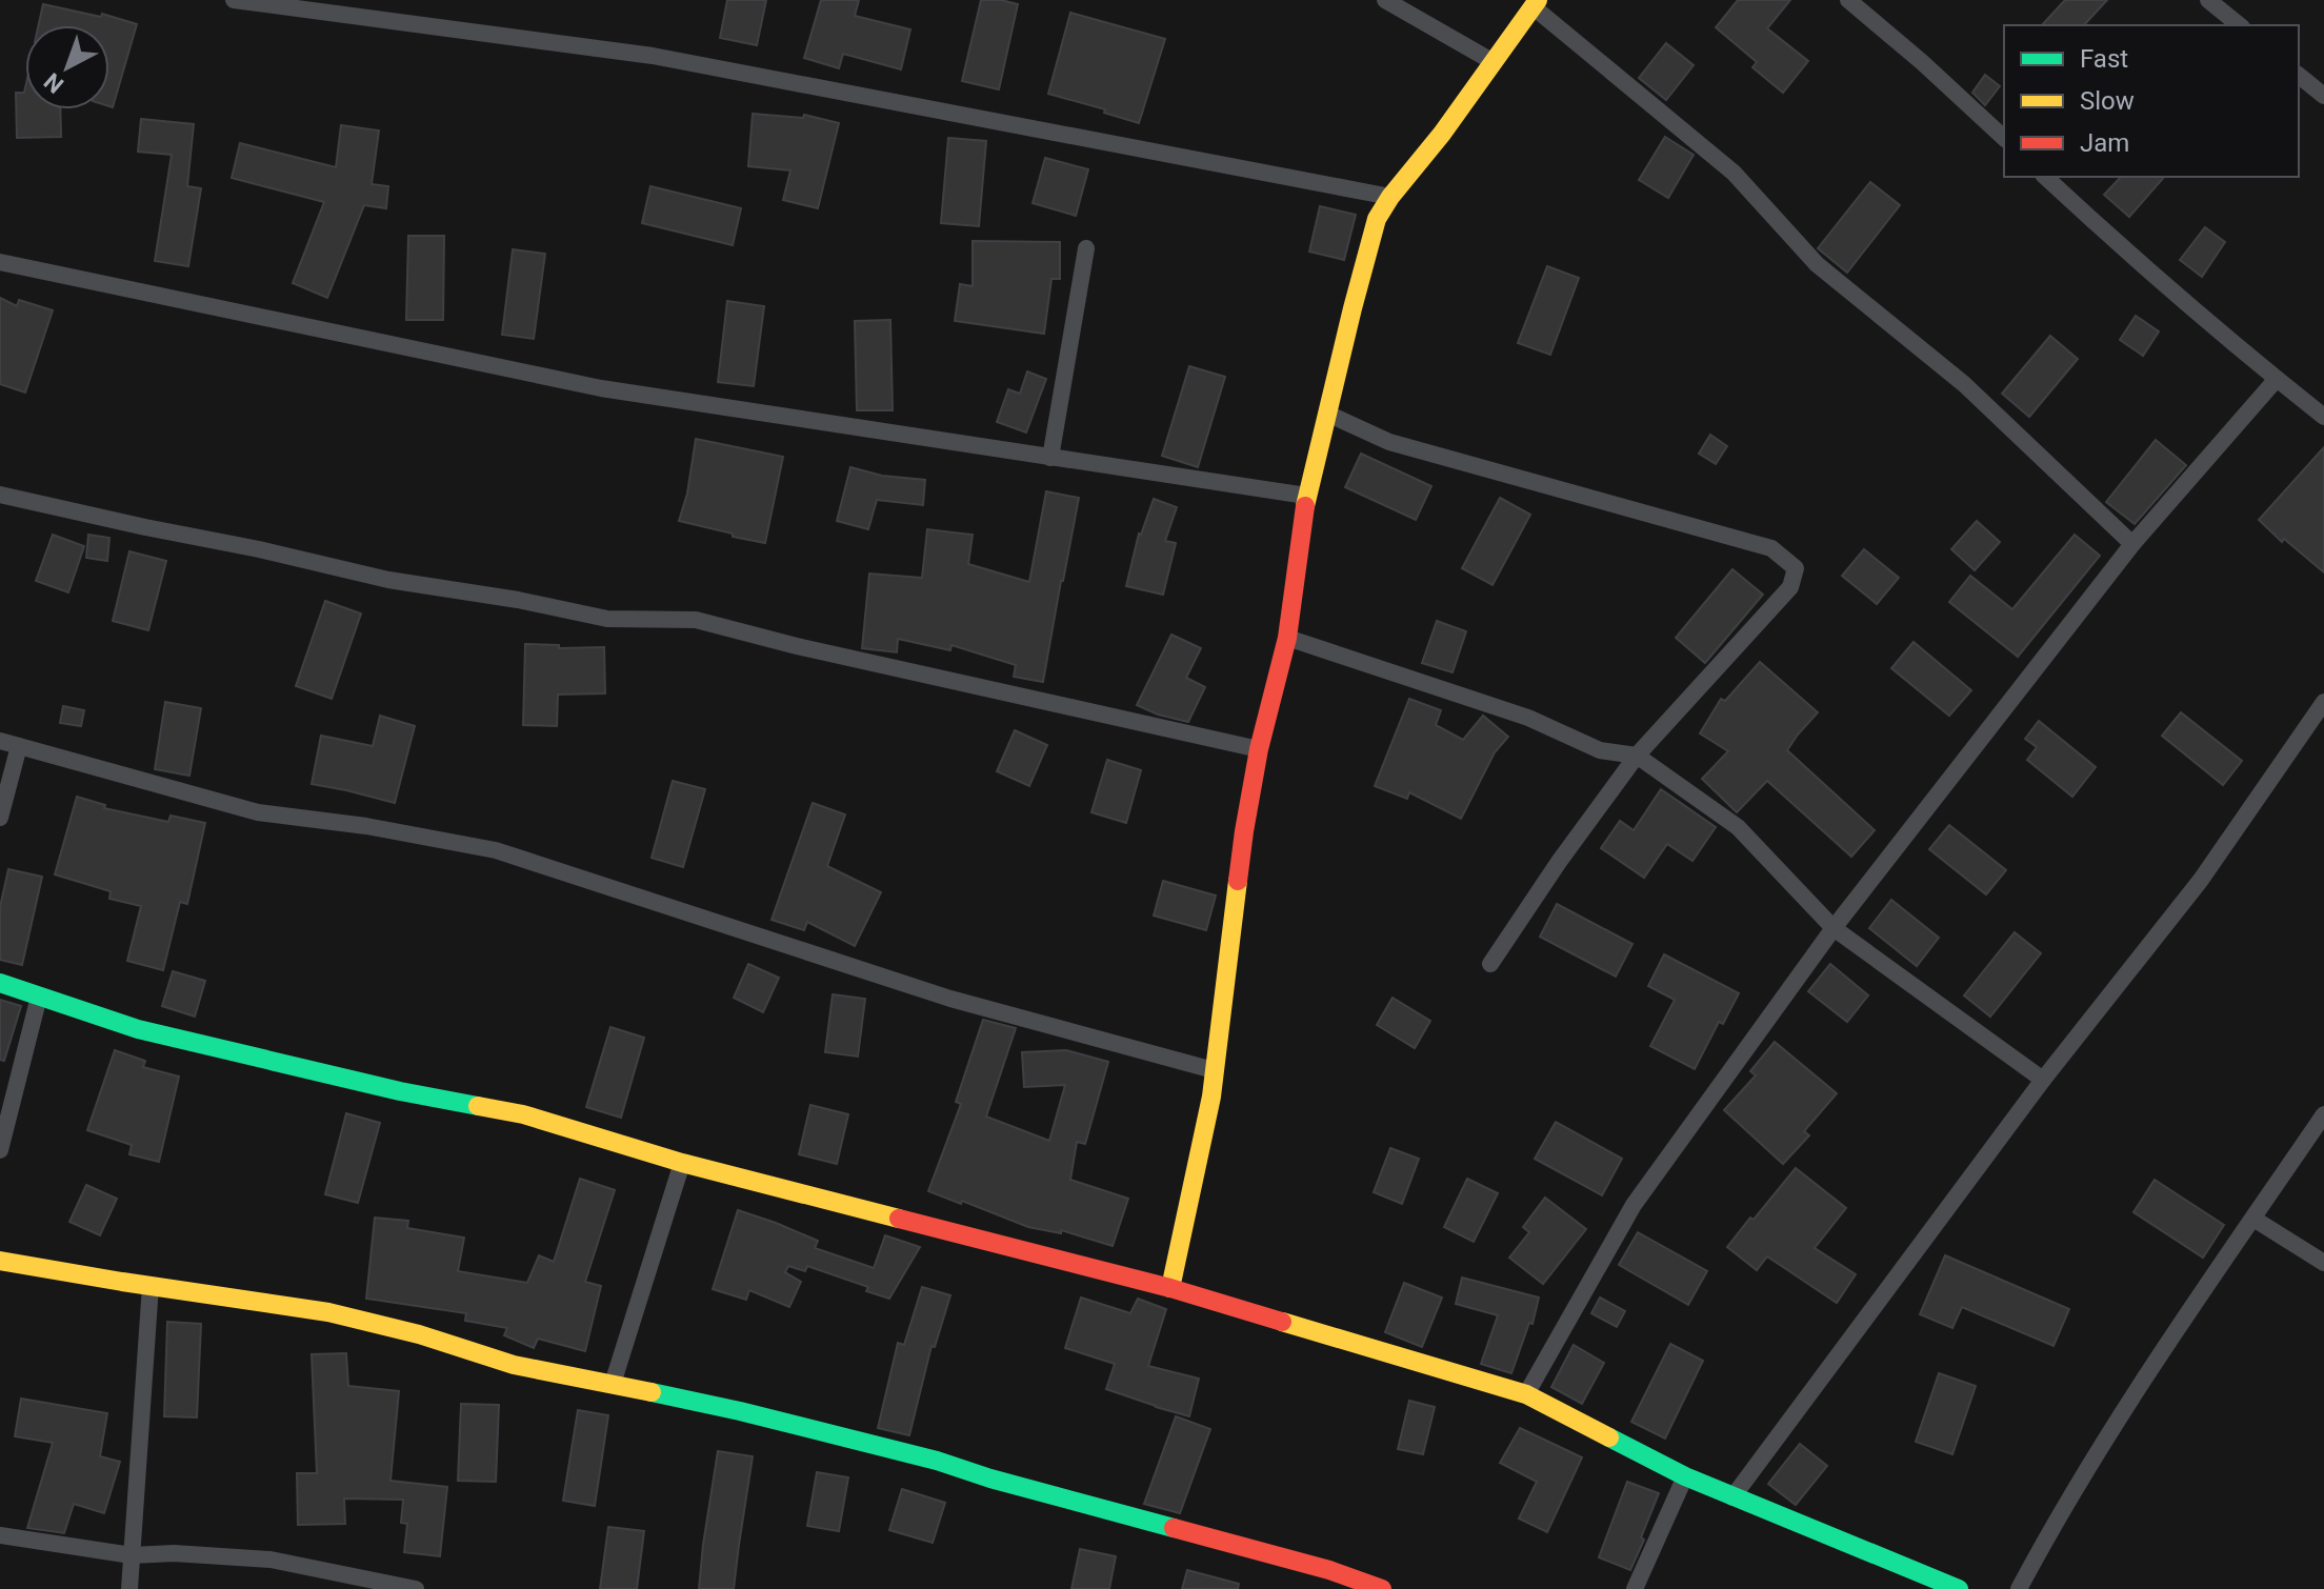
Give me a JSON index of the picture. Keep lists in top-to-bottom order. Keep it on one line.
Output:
{"legend":["Fast","Slow","Jam"],"north":"bottom left"}
